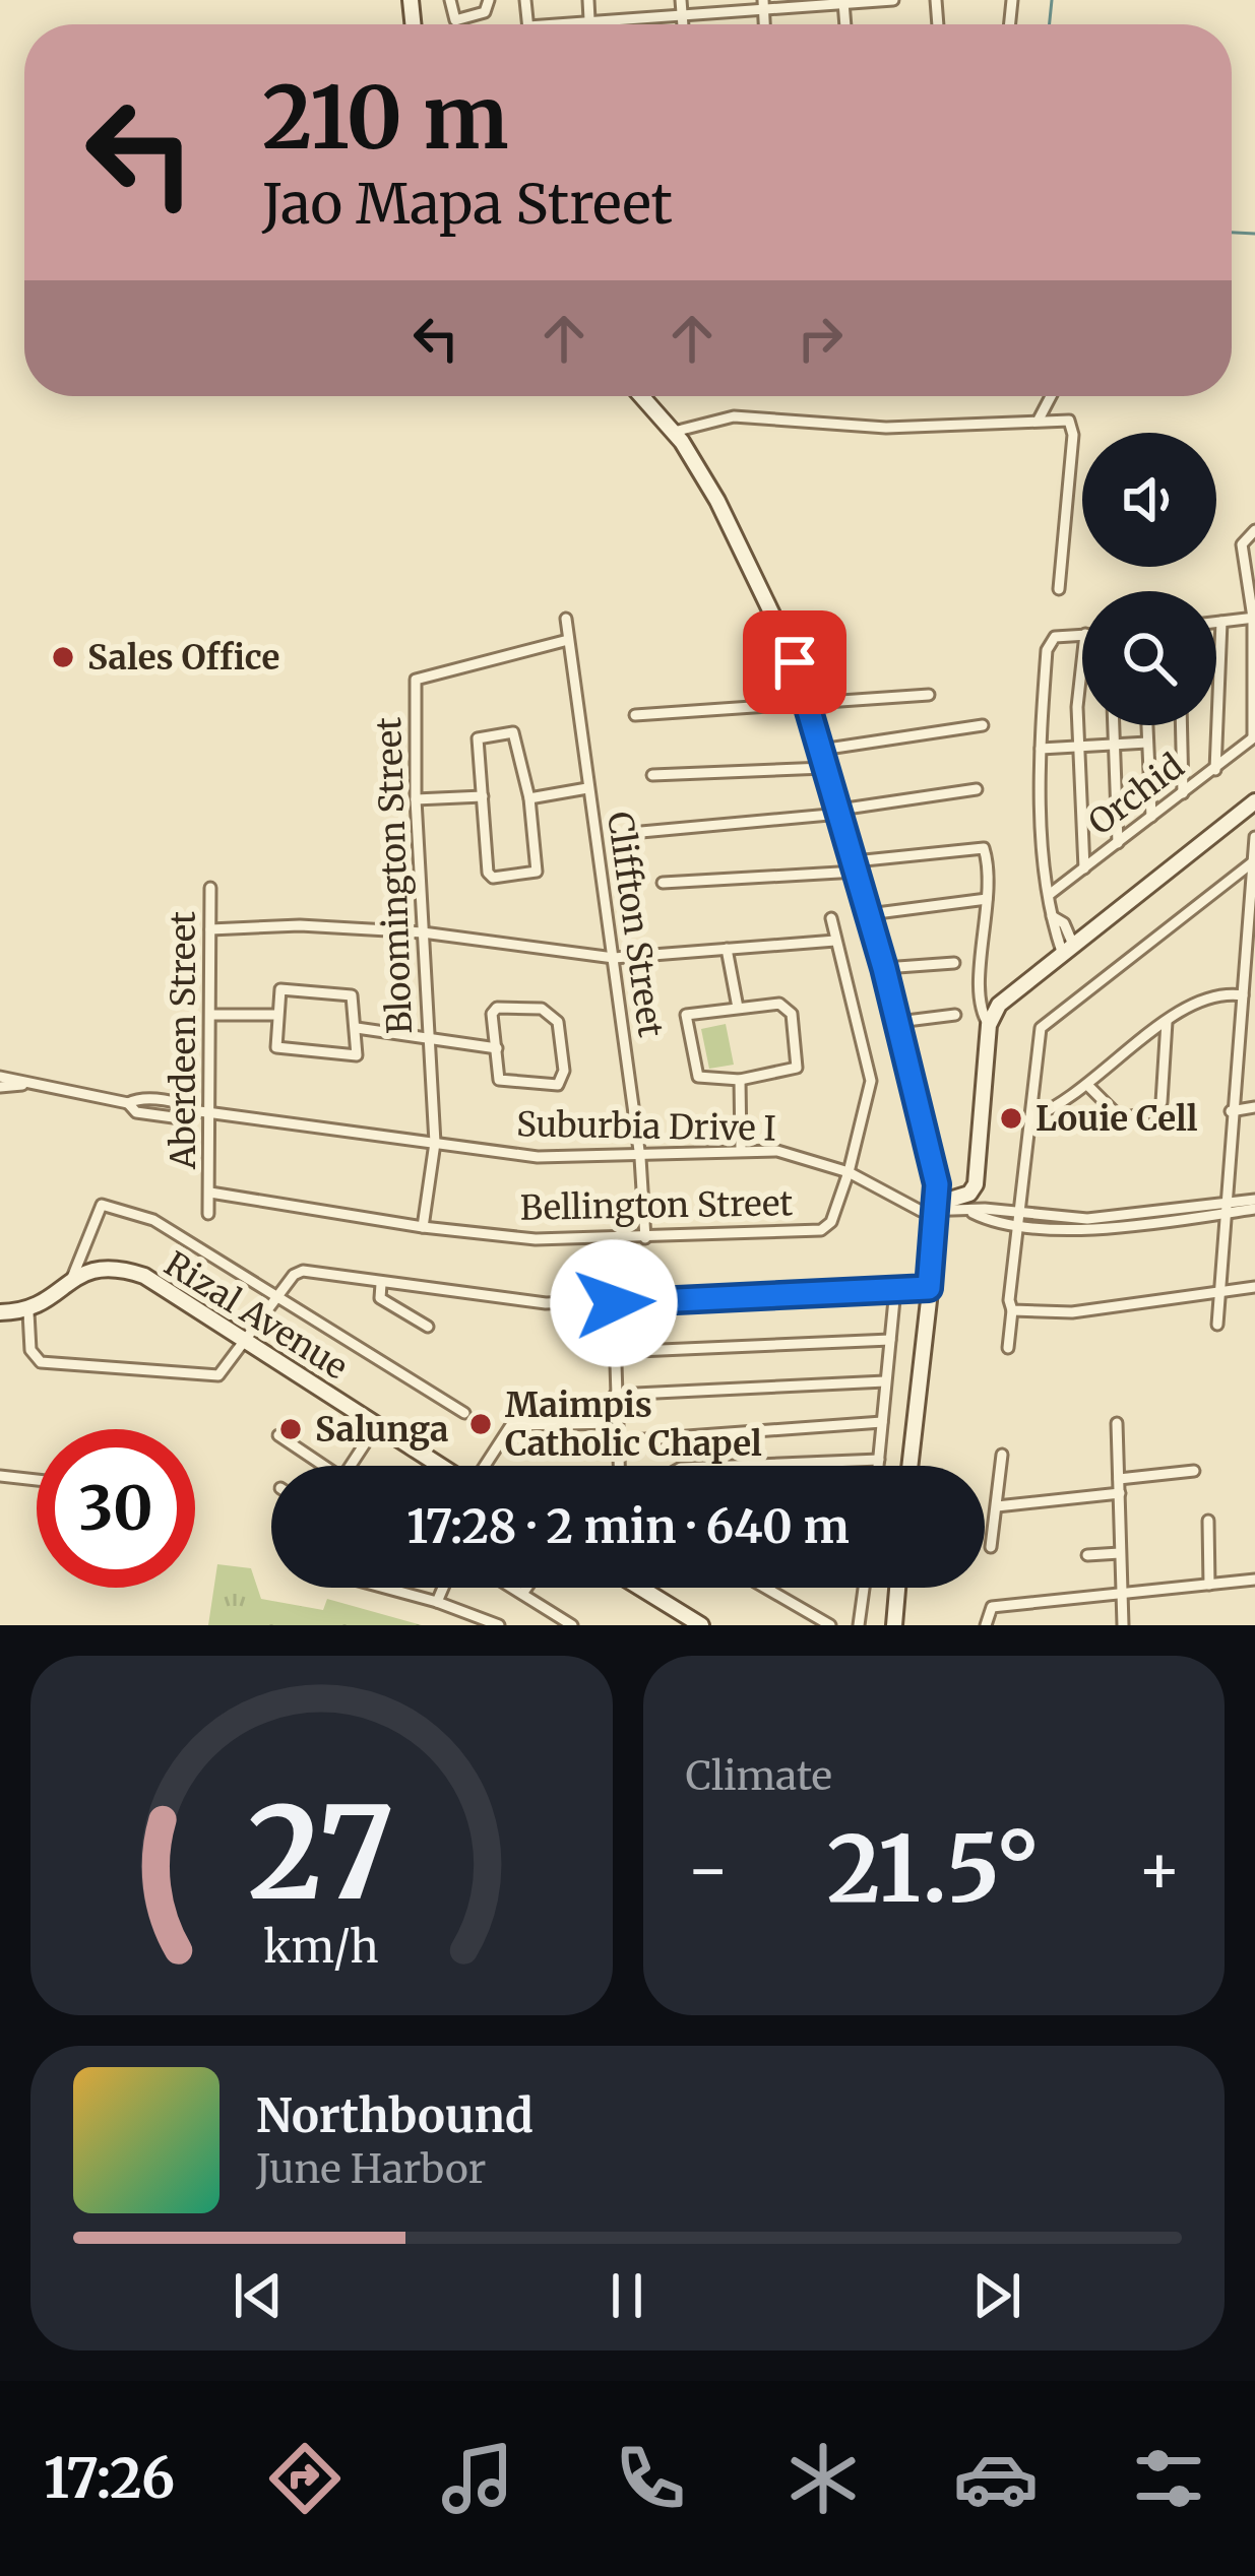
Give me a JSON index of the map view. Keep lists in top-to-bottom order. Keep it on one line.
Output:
{"streets":{"street":["Orchid","Bloomington Street","Cliffton Street","Aberdeen Street","Suburbia Drive I","Bellington Street","Rizal Avenue"]},"crossings":[["Bloomington Street","Cliffton Street"],["Bloomington Street","Suburbia Drive I"],["Bloomington Street","Bellington Street"],["Cliffton Street","Suburbia Drive I"],["Cliffton Street","Bellington Street"],["Aberdeen Street","Suburbia Drive I"],["Aberdeen Street","Bellington Street"],["Suburbia Drive I","Bellington Street"]],"places":["Sales Office","Louie Cell","Maimpis Catholic Chapel","Salunga"],"page":{"turn":["210 m","Jao Mapa Street"],"limit":"30","trip":"17:28 · 2 min · 640 m","tile":"Climate","heat":["−","21.5°","+"],"song":["Northbound","June Harbor"],"tabs":"17:26","gauge":["27","km/h"]}}
